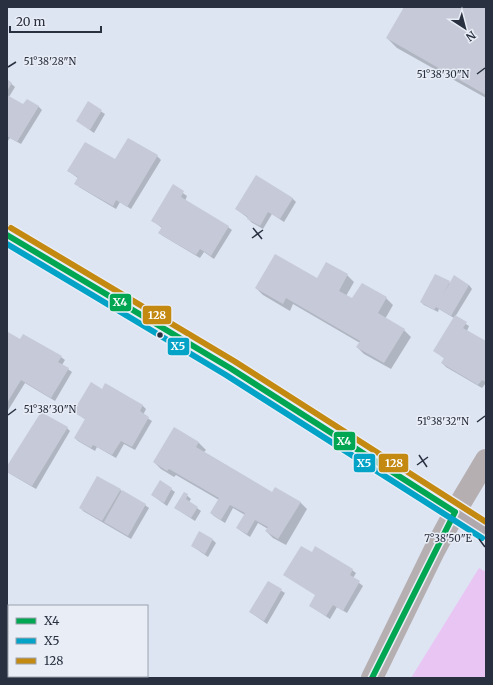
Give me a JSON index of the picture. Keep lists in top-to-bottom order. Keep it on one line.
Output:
{"lines":["transit line 128","transit line X4","transit line X5"],"legend":["X4","X5","128"],"scale_bar":"20 m","north":"bottom right","coordinates":["51°38'28\"N","51°38'30\"N","51°38'32\"N","7°38'50\"E"]}
